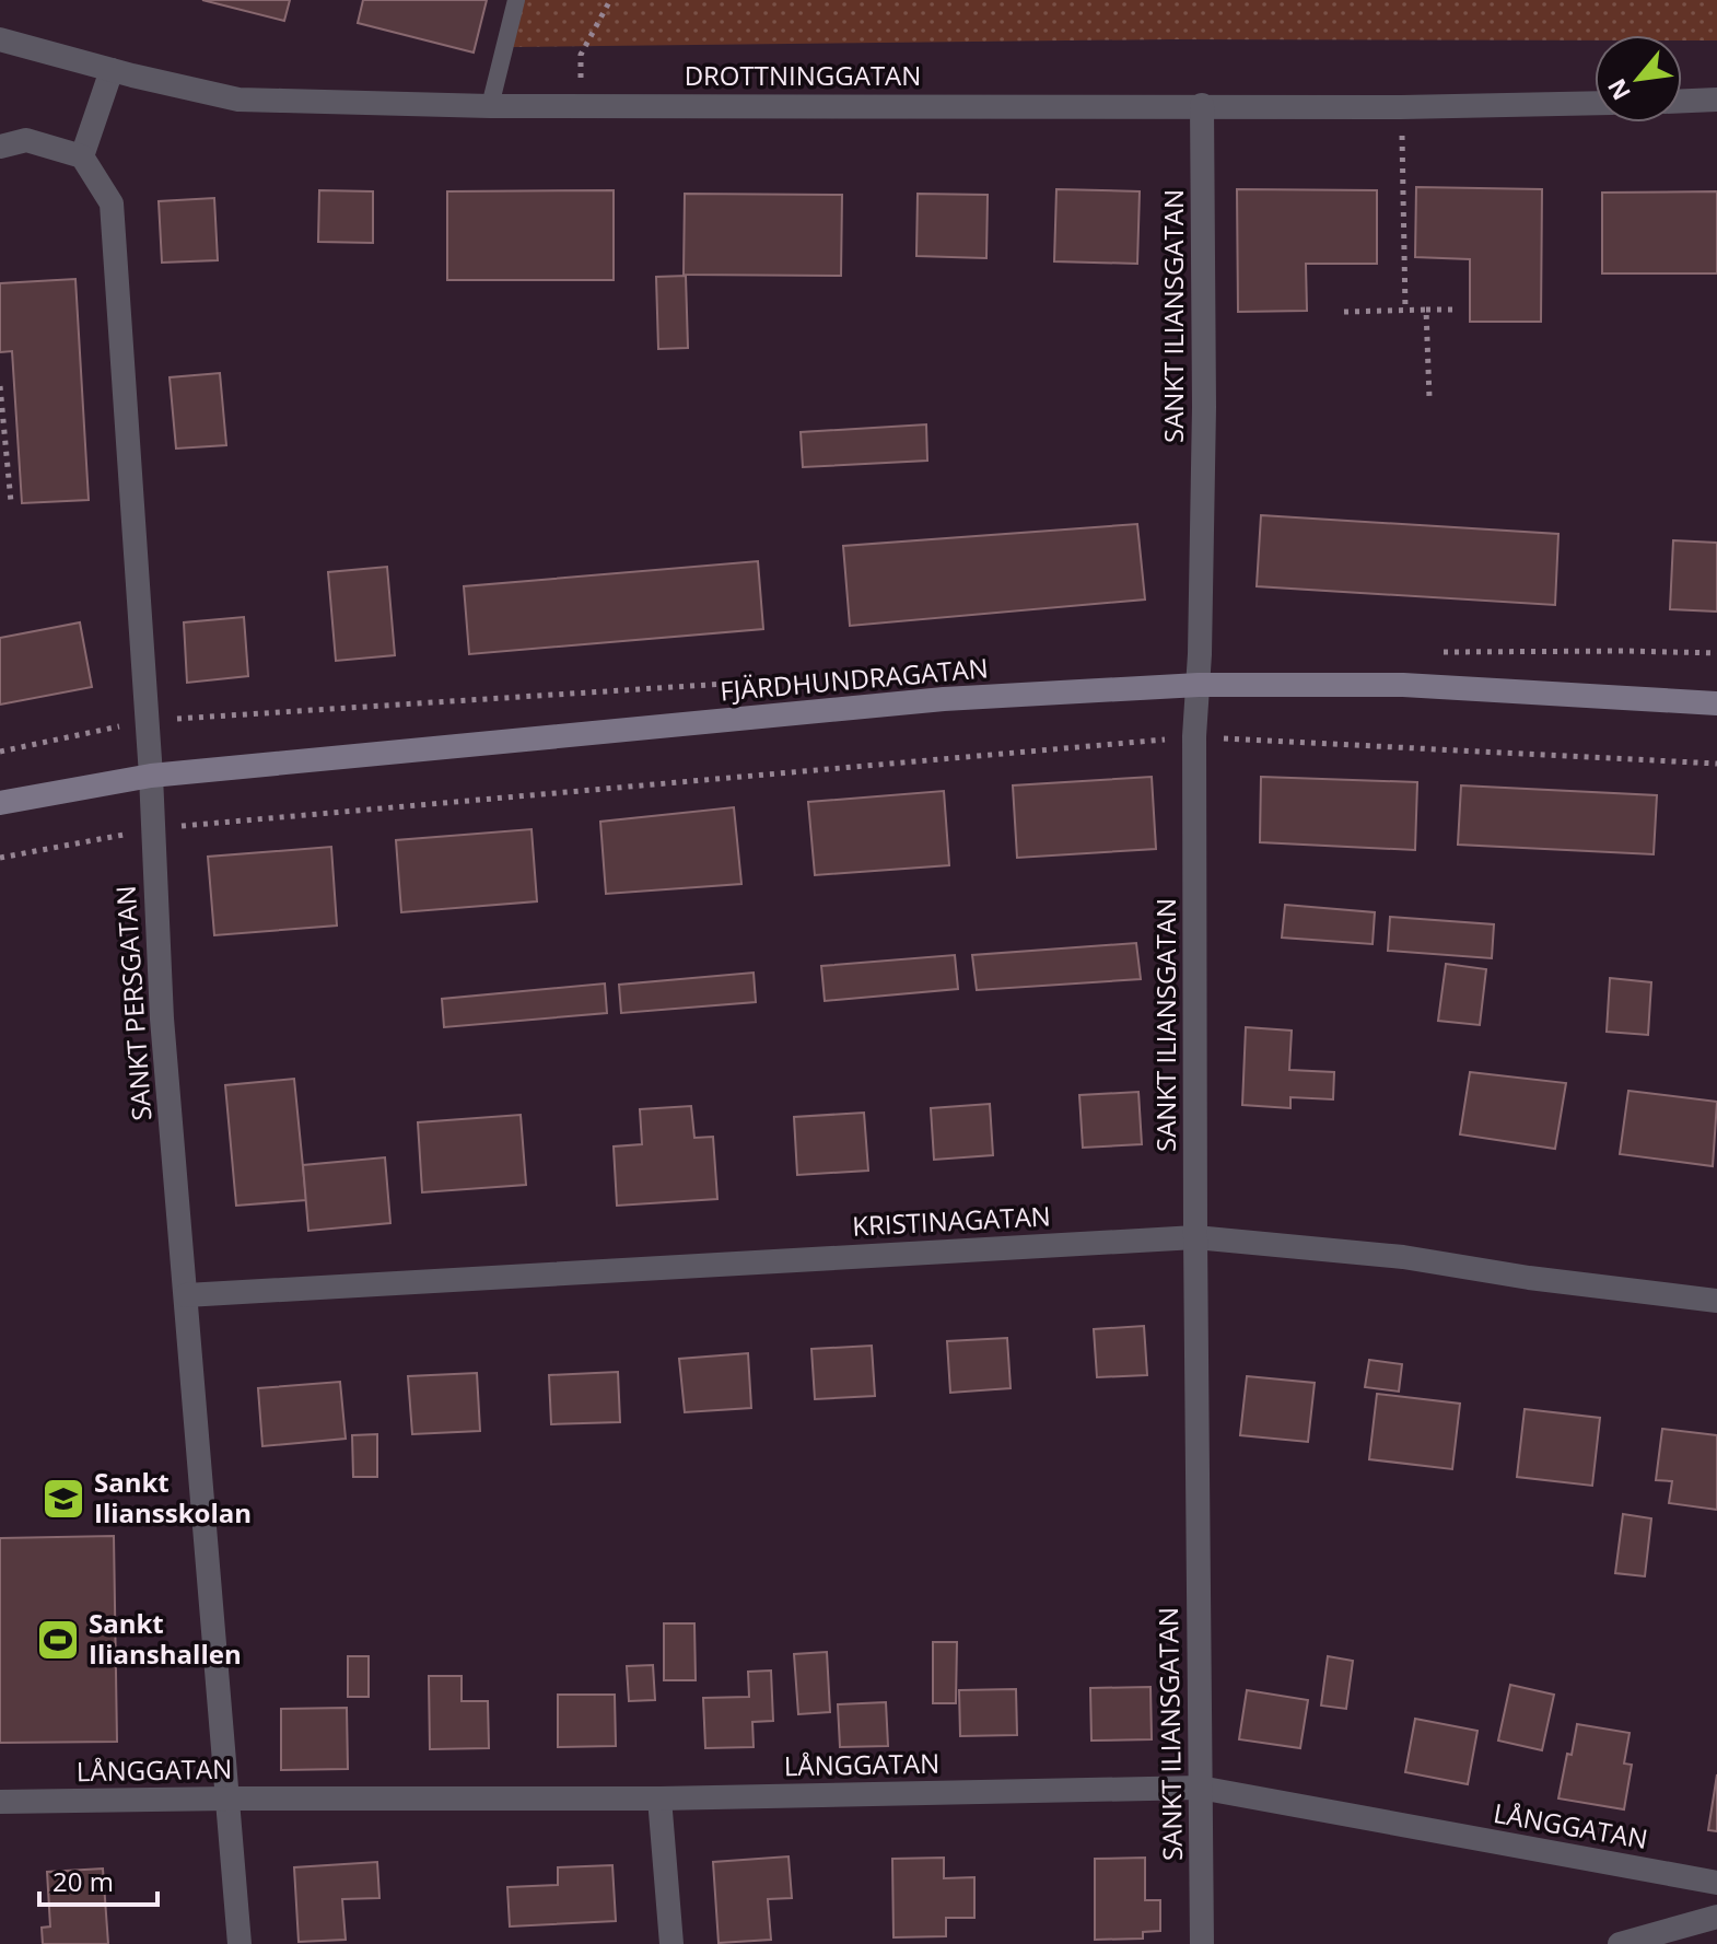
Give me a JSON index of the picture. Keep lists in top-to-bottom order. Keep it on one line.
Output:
{"streets":{"main road":["FJÄRDHUNDRAGATAN"],"street":["DROTTNINGGATAN","SANKT ILIANSGATAN","SANKT PERSGATAN","KRISTINAGATAN","LÅNGGATAN"]},"crossings":[["DROTTNINGGATAN","SANKT ILIANSGATAN"],["SANKT ILIANSGATAN","FJÄRDHUNDRAGATAN"],["SANKT ILIANSGATAN","KRISTINAGATAN"],["SANKT ILIANSGATAN","LÅNGGATAN"],["FJÄRDHUNDRAGATAN","SANKT PERSGATAN"],["SANKT PERSGATAN","KRISTINAGATAN"],["SANKT PERSGATAN","LÅNGGATAN"]],"places":{"school or university":["Sankt Iliansskolan"],"sports":["Sankt Ilianshallen"]},"scale_bar":"20 m","north":"bottom left"}
